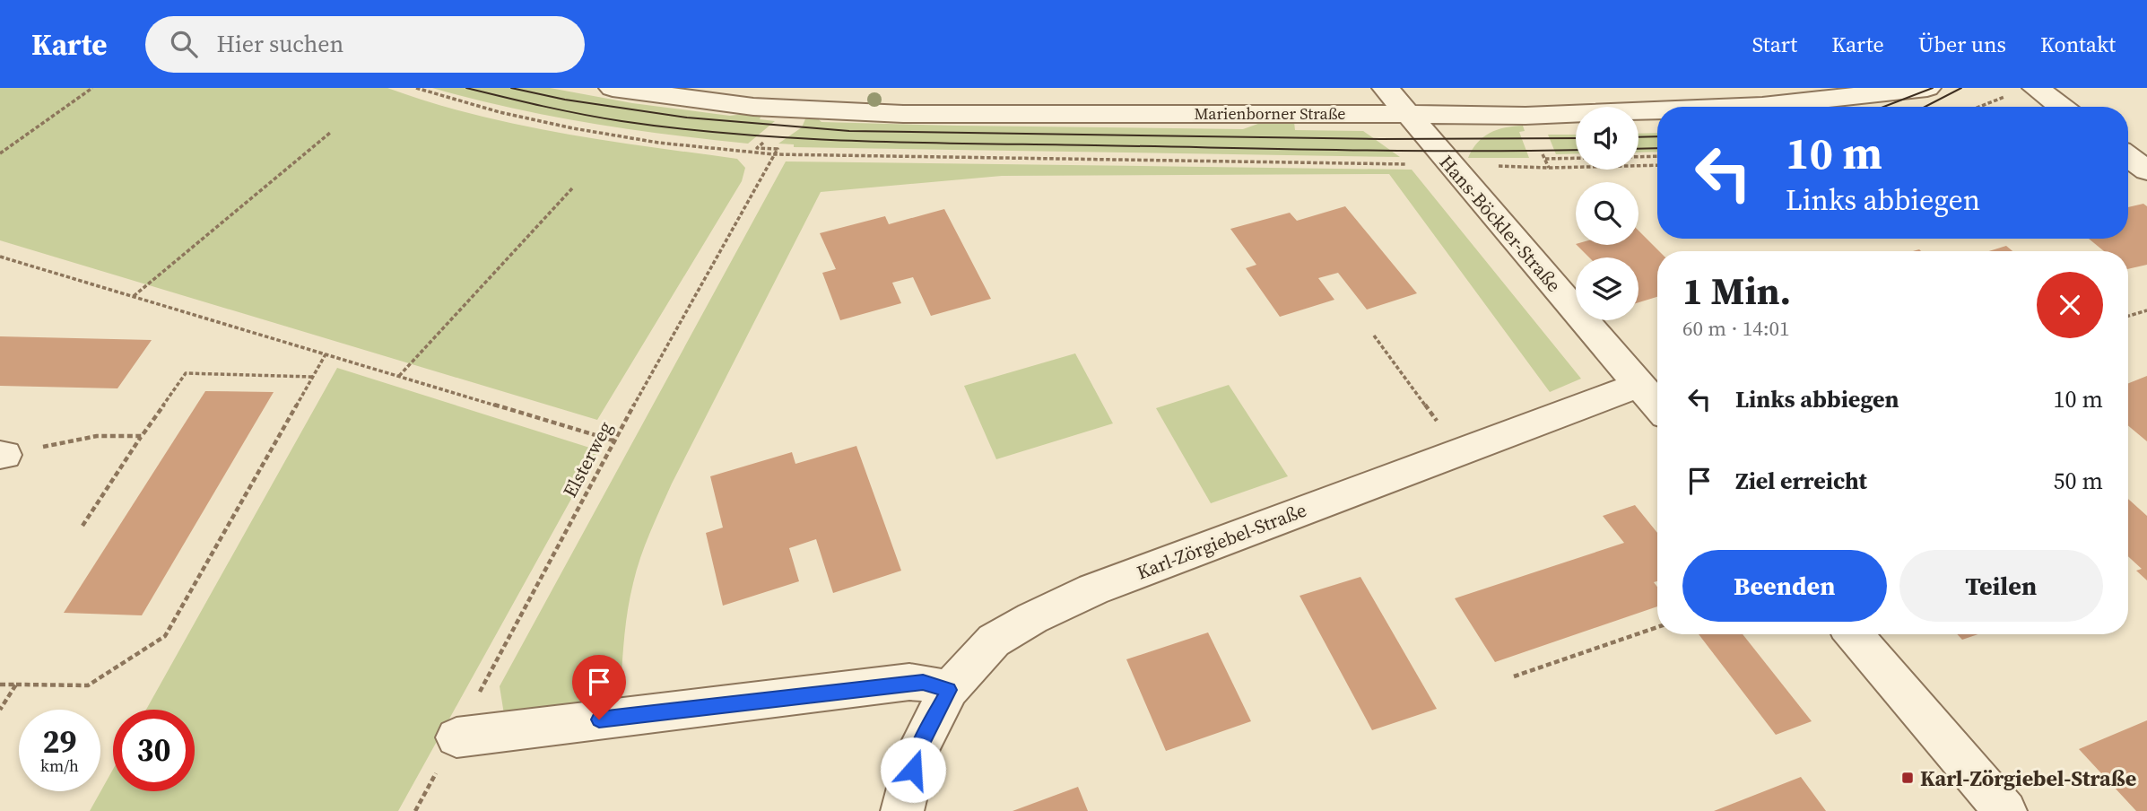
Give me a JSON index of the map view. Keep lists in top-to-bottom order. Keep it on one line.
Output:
{"streets":{"street":["Marienborner Straße","Hans-Böckler-Straße","Karl-Zörgiebel-Straße"],"path":["Elsterweg"]},"crossings":[["Marienborner Straße","Hans-Böckler-Straße"],["Hans-Böckler-Straße","Karl-Zörgiebel-Straße"]],"places":{"transit":["Karl-Zörgiebel-Straße"]},"page":{"header":"Karte","search":"Hier suchen","nav":["Start","Karte","Über uns","Kontakt"],"turn":["10 m","Links abbiegen"],"heading":["1 Min.","60 m · 14:01"],"list":[{"name":"Links abbiegen","value":"10 m"},{"name":"Ziel erreicht","value":"50 m"}],"buttons":["Beenden","Teilen"],"speed":"29 km/h","limit":"30"}}
